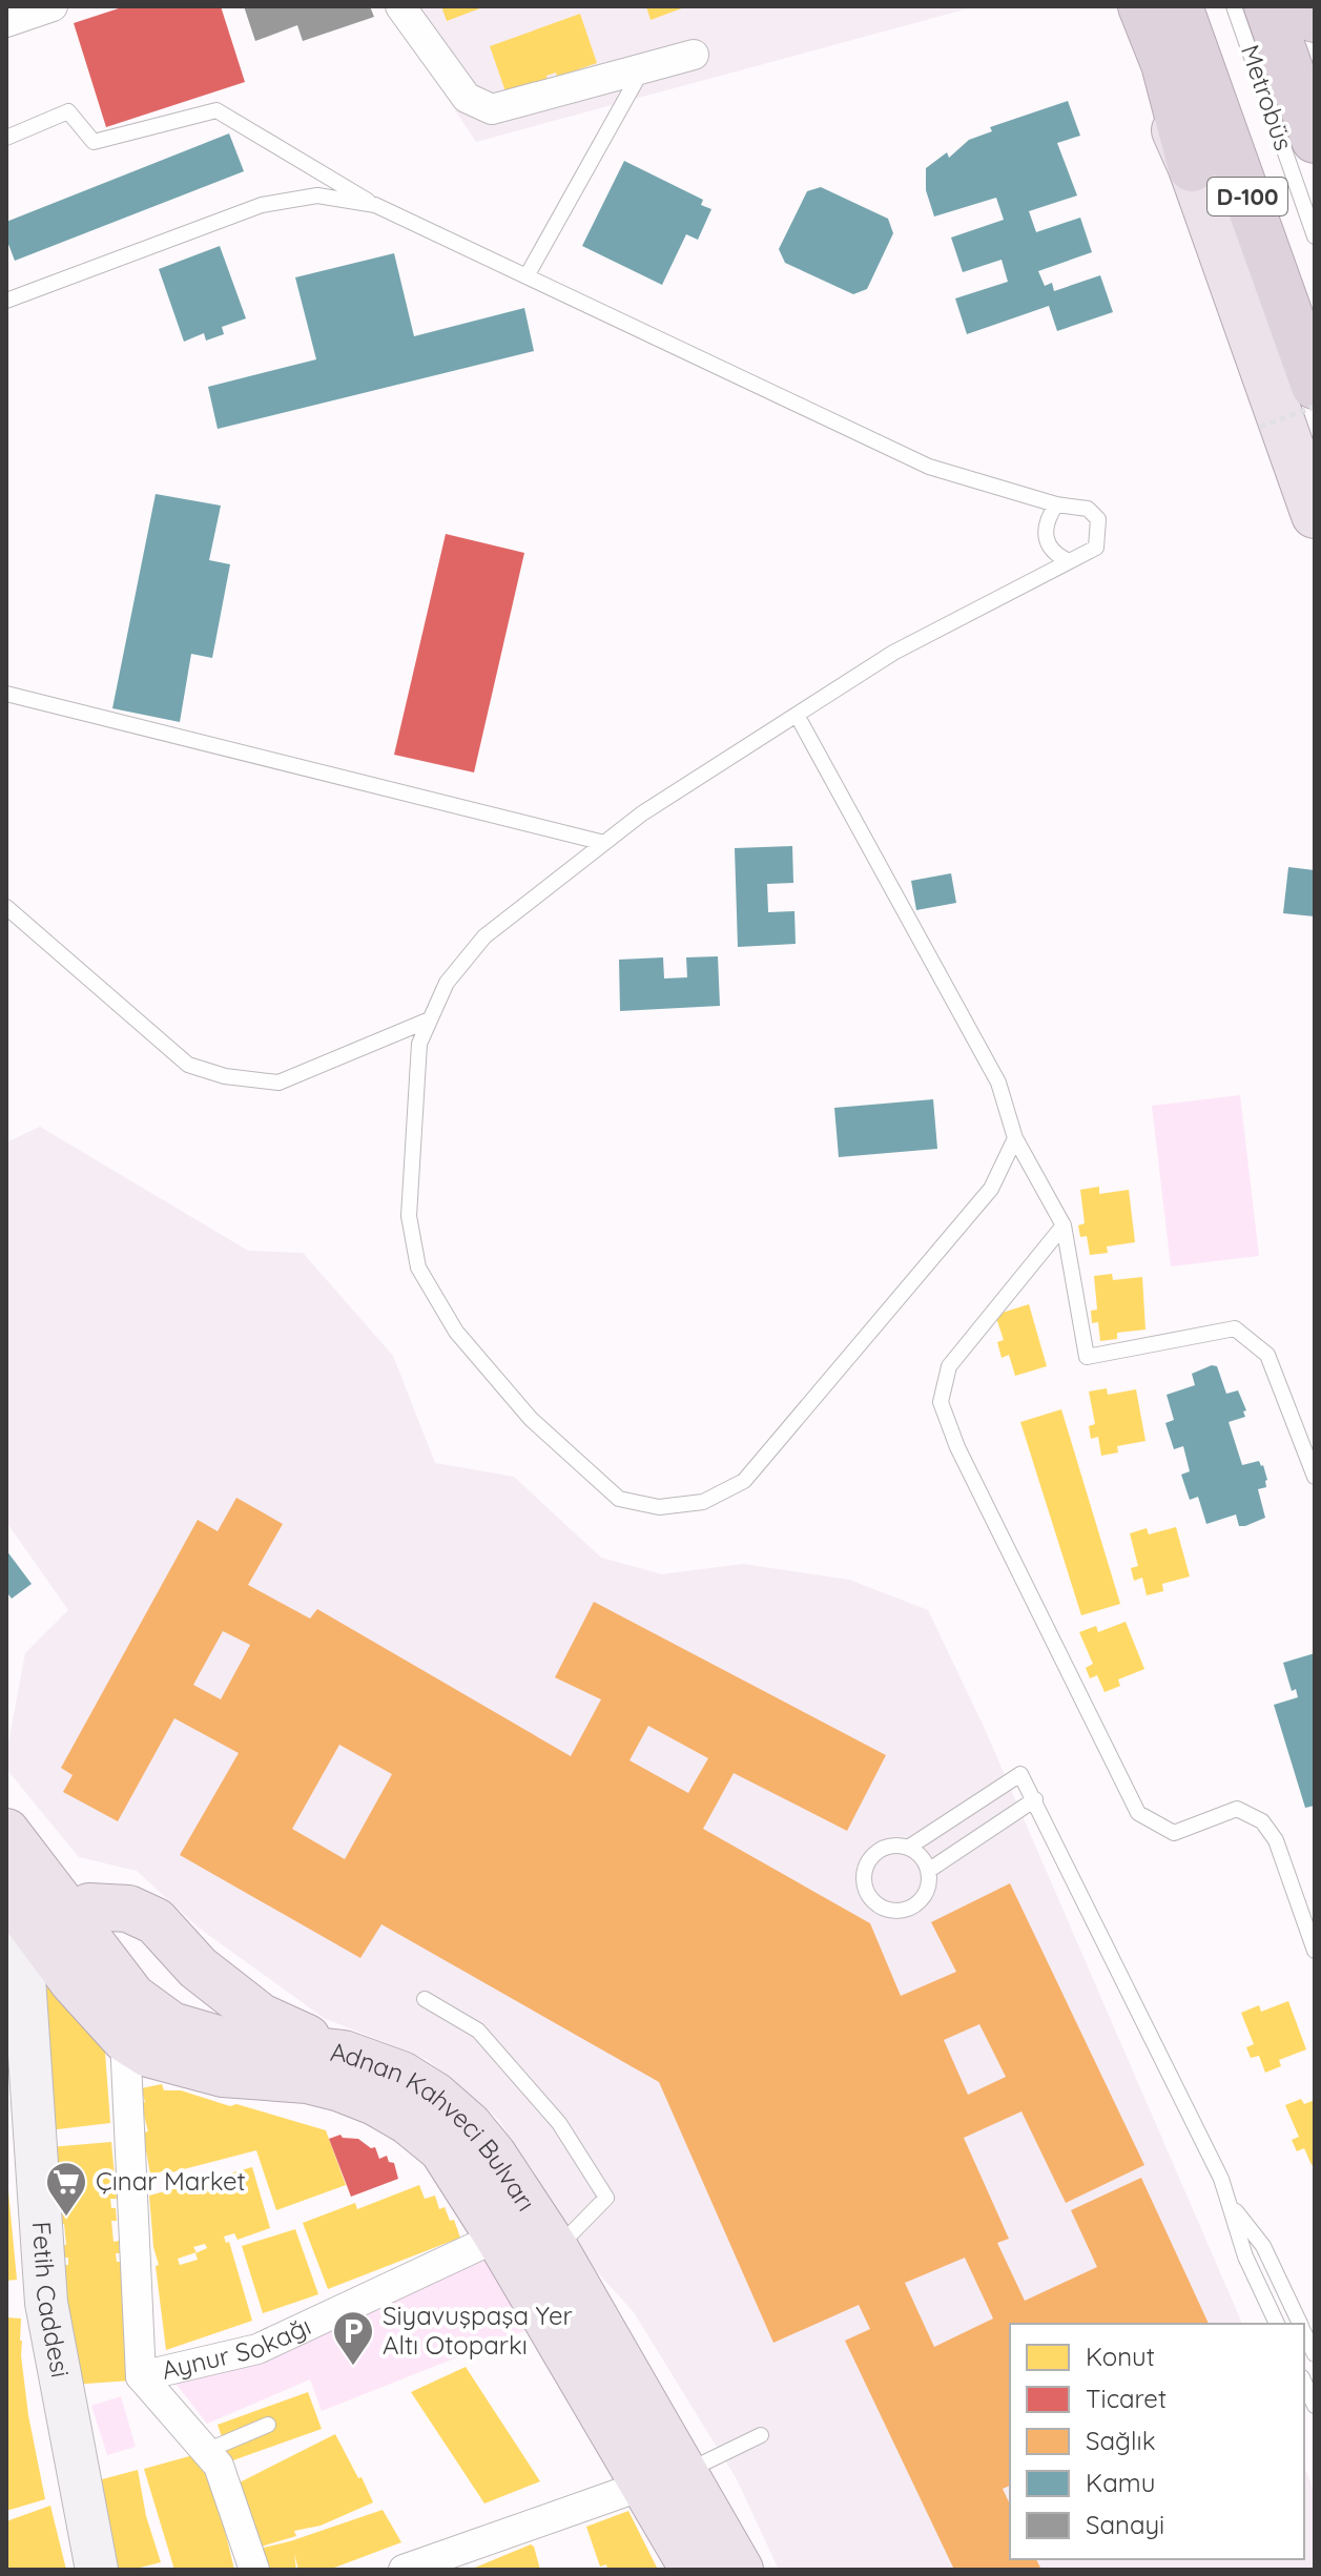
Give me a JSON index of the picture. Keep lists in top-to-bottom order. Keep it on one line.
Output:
{"streets":{"highway":["D-100"],"main road":["Adnan Kahveci Bulvarı"],"street":["Fetih Caddesi","Aynur Sokağı"],"lane":["Metrobüs"]},"crossings":[["Adnan Kahveci Bulvarı","Aynur Sokağı"]],"places":{"supermarket":["Çınar Market"],"parking":["Siyavuşpaşa Yer Altı Otoparkı"]},"legend":["Konut","Ticaret","Sağlık","Kamu","Sanayi"]}
